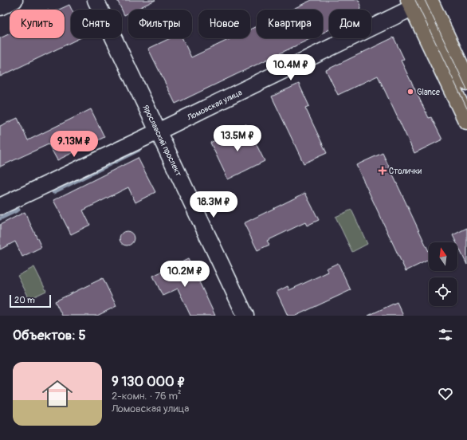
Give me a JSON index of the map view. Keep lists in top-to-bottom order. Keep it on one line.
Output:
{"streets":{"street":["Ломовская улица","Ярославский проспект"]},"crossings":[["Ломовская улица","Ярославский проспект"]],"places":{"other":["Glance"],"health":["Столички"]},"scale_bar":"20 m","north":"top","page":{"chip":["Купить","Снять","Фильтры","Новое","Квартира","Дом"],"price":["10.4M ₽","13.5M ₽","9.13M ₽","18.3M ₽","10.2M ₽"],"scale":"20 m","heading":"Объектов: 5","list":[{"name":"9 130 000 ₽","note":"2-комн. · 76 m² · Ломовская улица"}]}}
